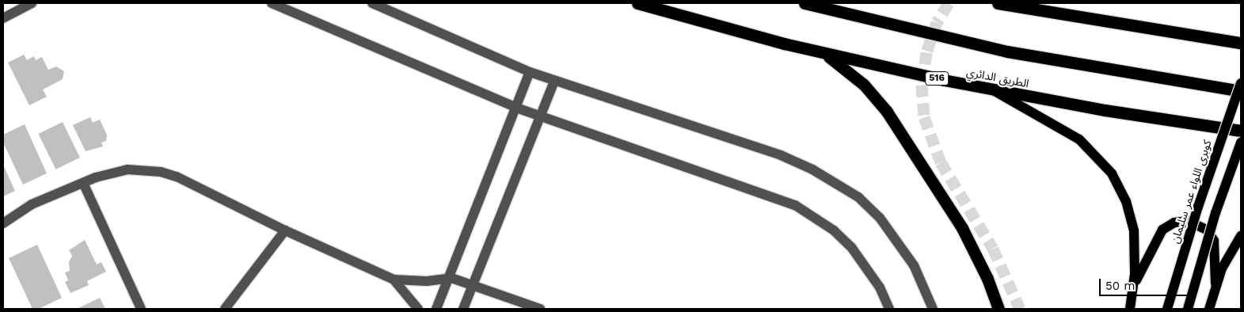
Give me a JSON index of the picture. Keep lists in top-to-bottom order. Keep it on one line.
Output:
{"streets":{"highway":["الطريق الدائري","516"],"main road":["كوبرى اللواء عمر سليمان"]},"scale_bar":"50 m"}
